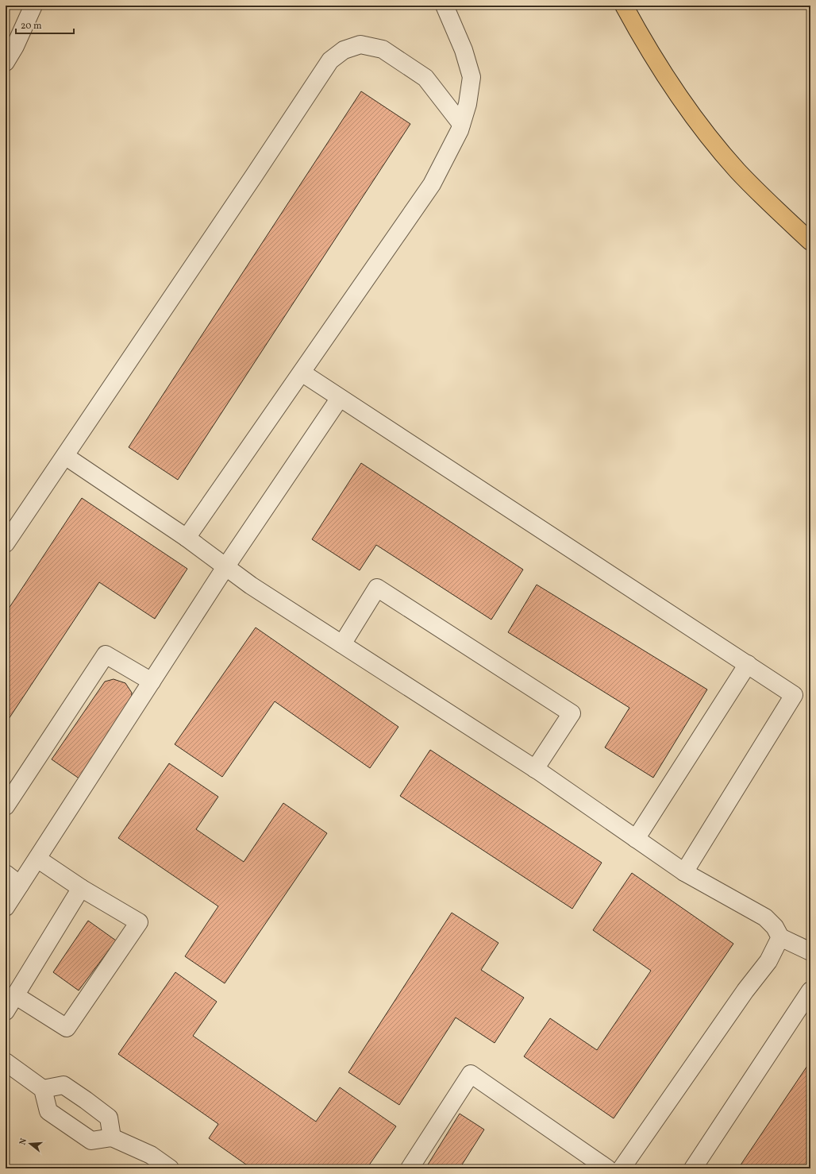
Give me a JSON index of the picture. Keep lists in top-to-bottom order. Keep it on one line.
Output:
{"scale_bar":"20 m","north":"left"}
